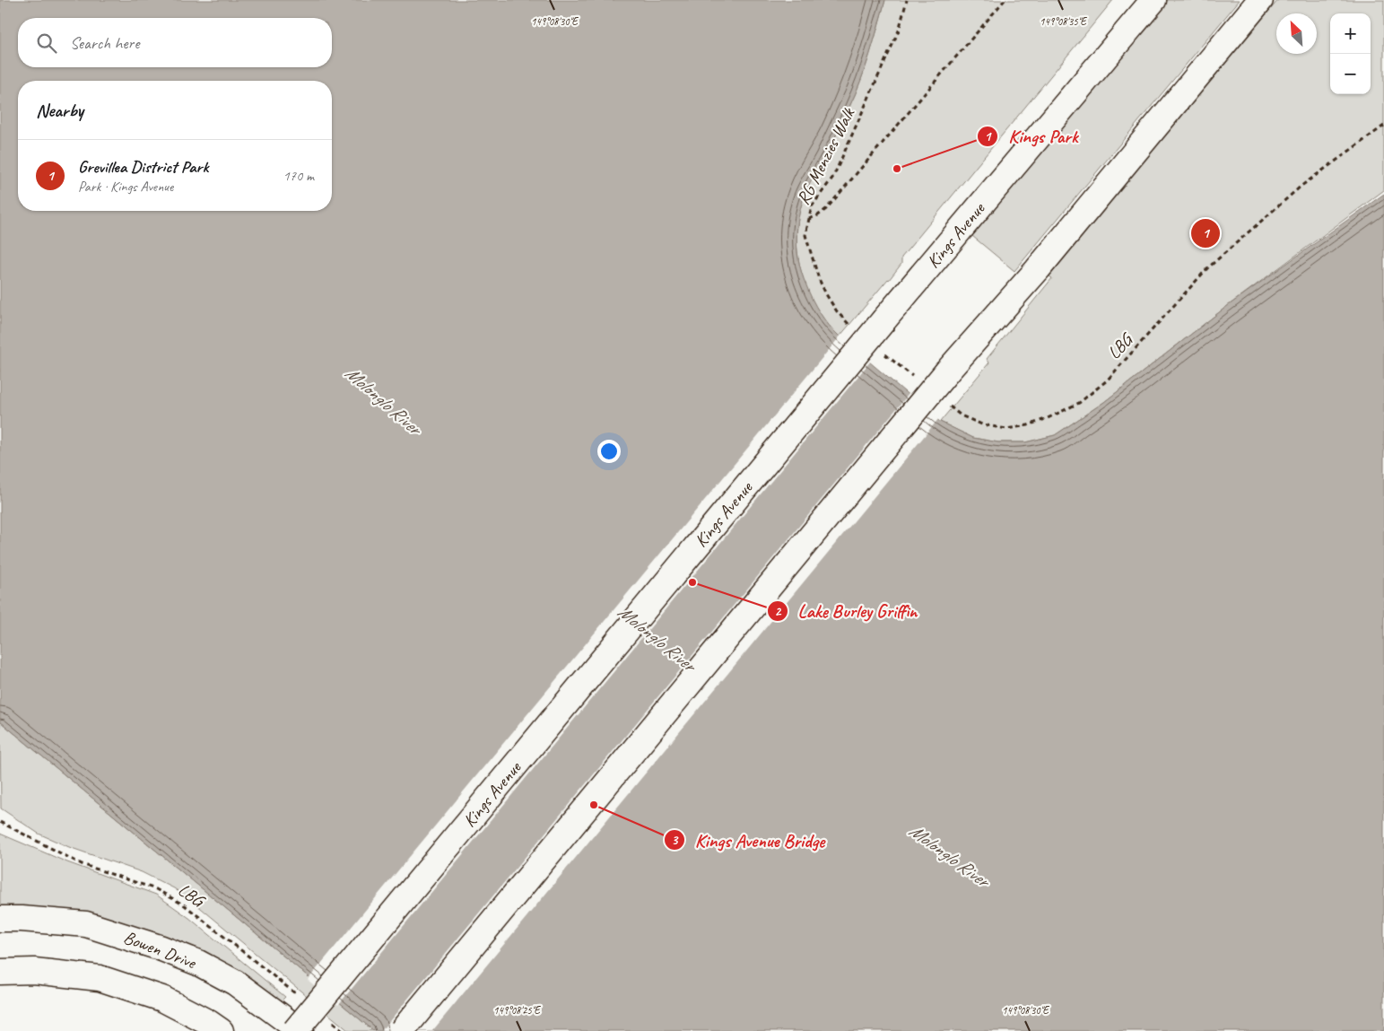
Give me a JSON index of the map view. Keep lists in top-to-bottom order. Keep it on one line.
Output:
{"streets":{"main road":["Kings Avenue","Bowen Drive"],"path":["RG Menzies Walk","LBG"]},"water":["Molonglo River"],"places":["Kings Park","Lake Burley Griffin","Kings Avenue Bridge"],"north":"top left","page":{"map_buttons":["+","−"],"search":"Search here","heading":"Nearby","list":[{"mark":"1","name":"Grevillea District Park","note":"Park · Kings Avenue","value":"170 m"}],"pins":"1"},"coordinates":["149°08'30\"E","149°08'35\"E","149°08'25\"E"]}
